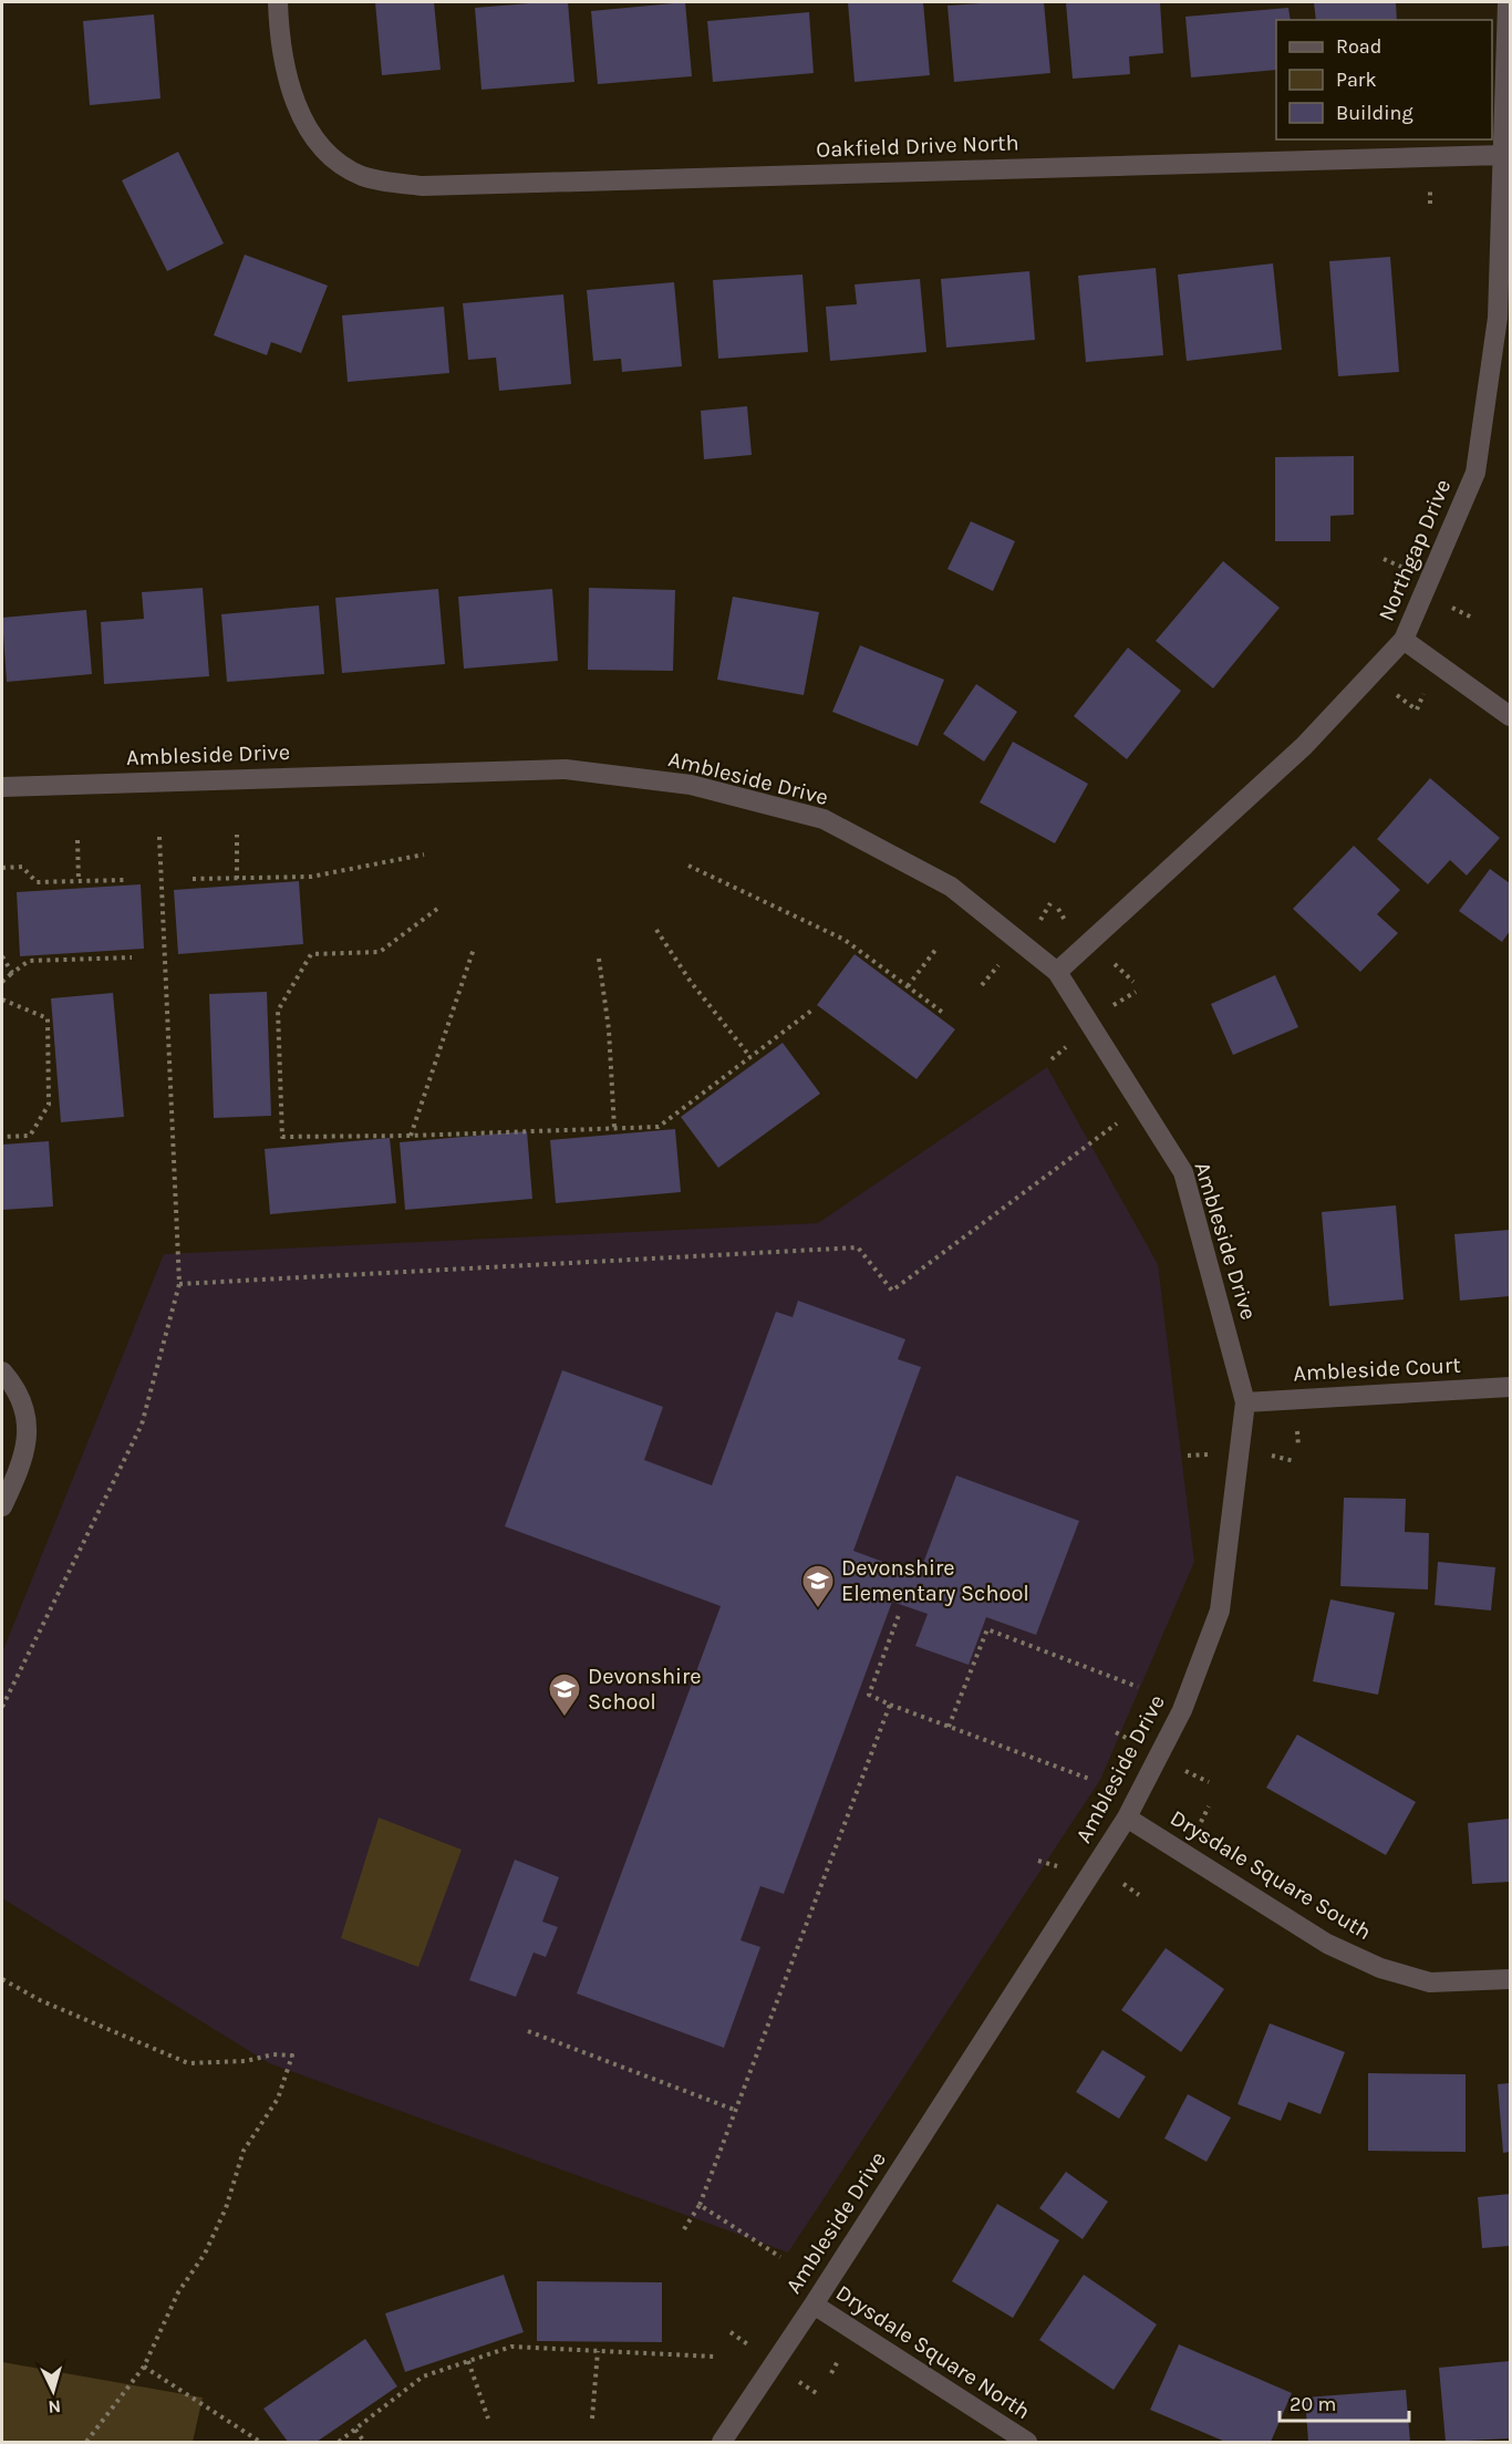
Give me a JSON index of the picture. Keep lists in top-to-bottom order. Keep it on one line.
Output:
{"streets":{"street":["Oakfield Drive North","Northgap Drive","Ambleside Drive","Ambleside Court","Drysdale Square South","Drysdale Square North"]},"crossings":[["Oakfield Drive North","Northgap Drive"],["Northgap Drive","Ambleside Drive"],["Ambleside Drive","Ambleside Court"],["Ambleside Drive","Drysdale Square South"],["Ambleside Drive","Drysdale Square North"]],"places":{"school or university":["Devonshire Elementary School","Devonshire School"]},"legend":["Road","Park","Building"],"scale_bar":"20 m","north":"bottom"}
